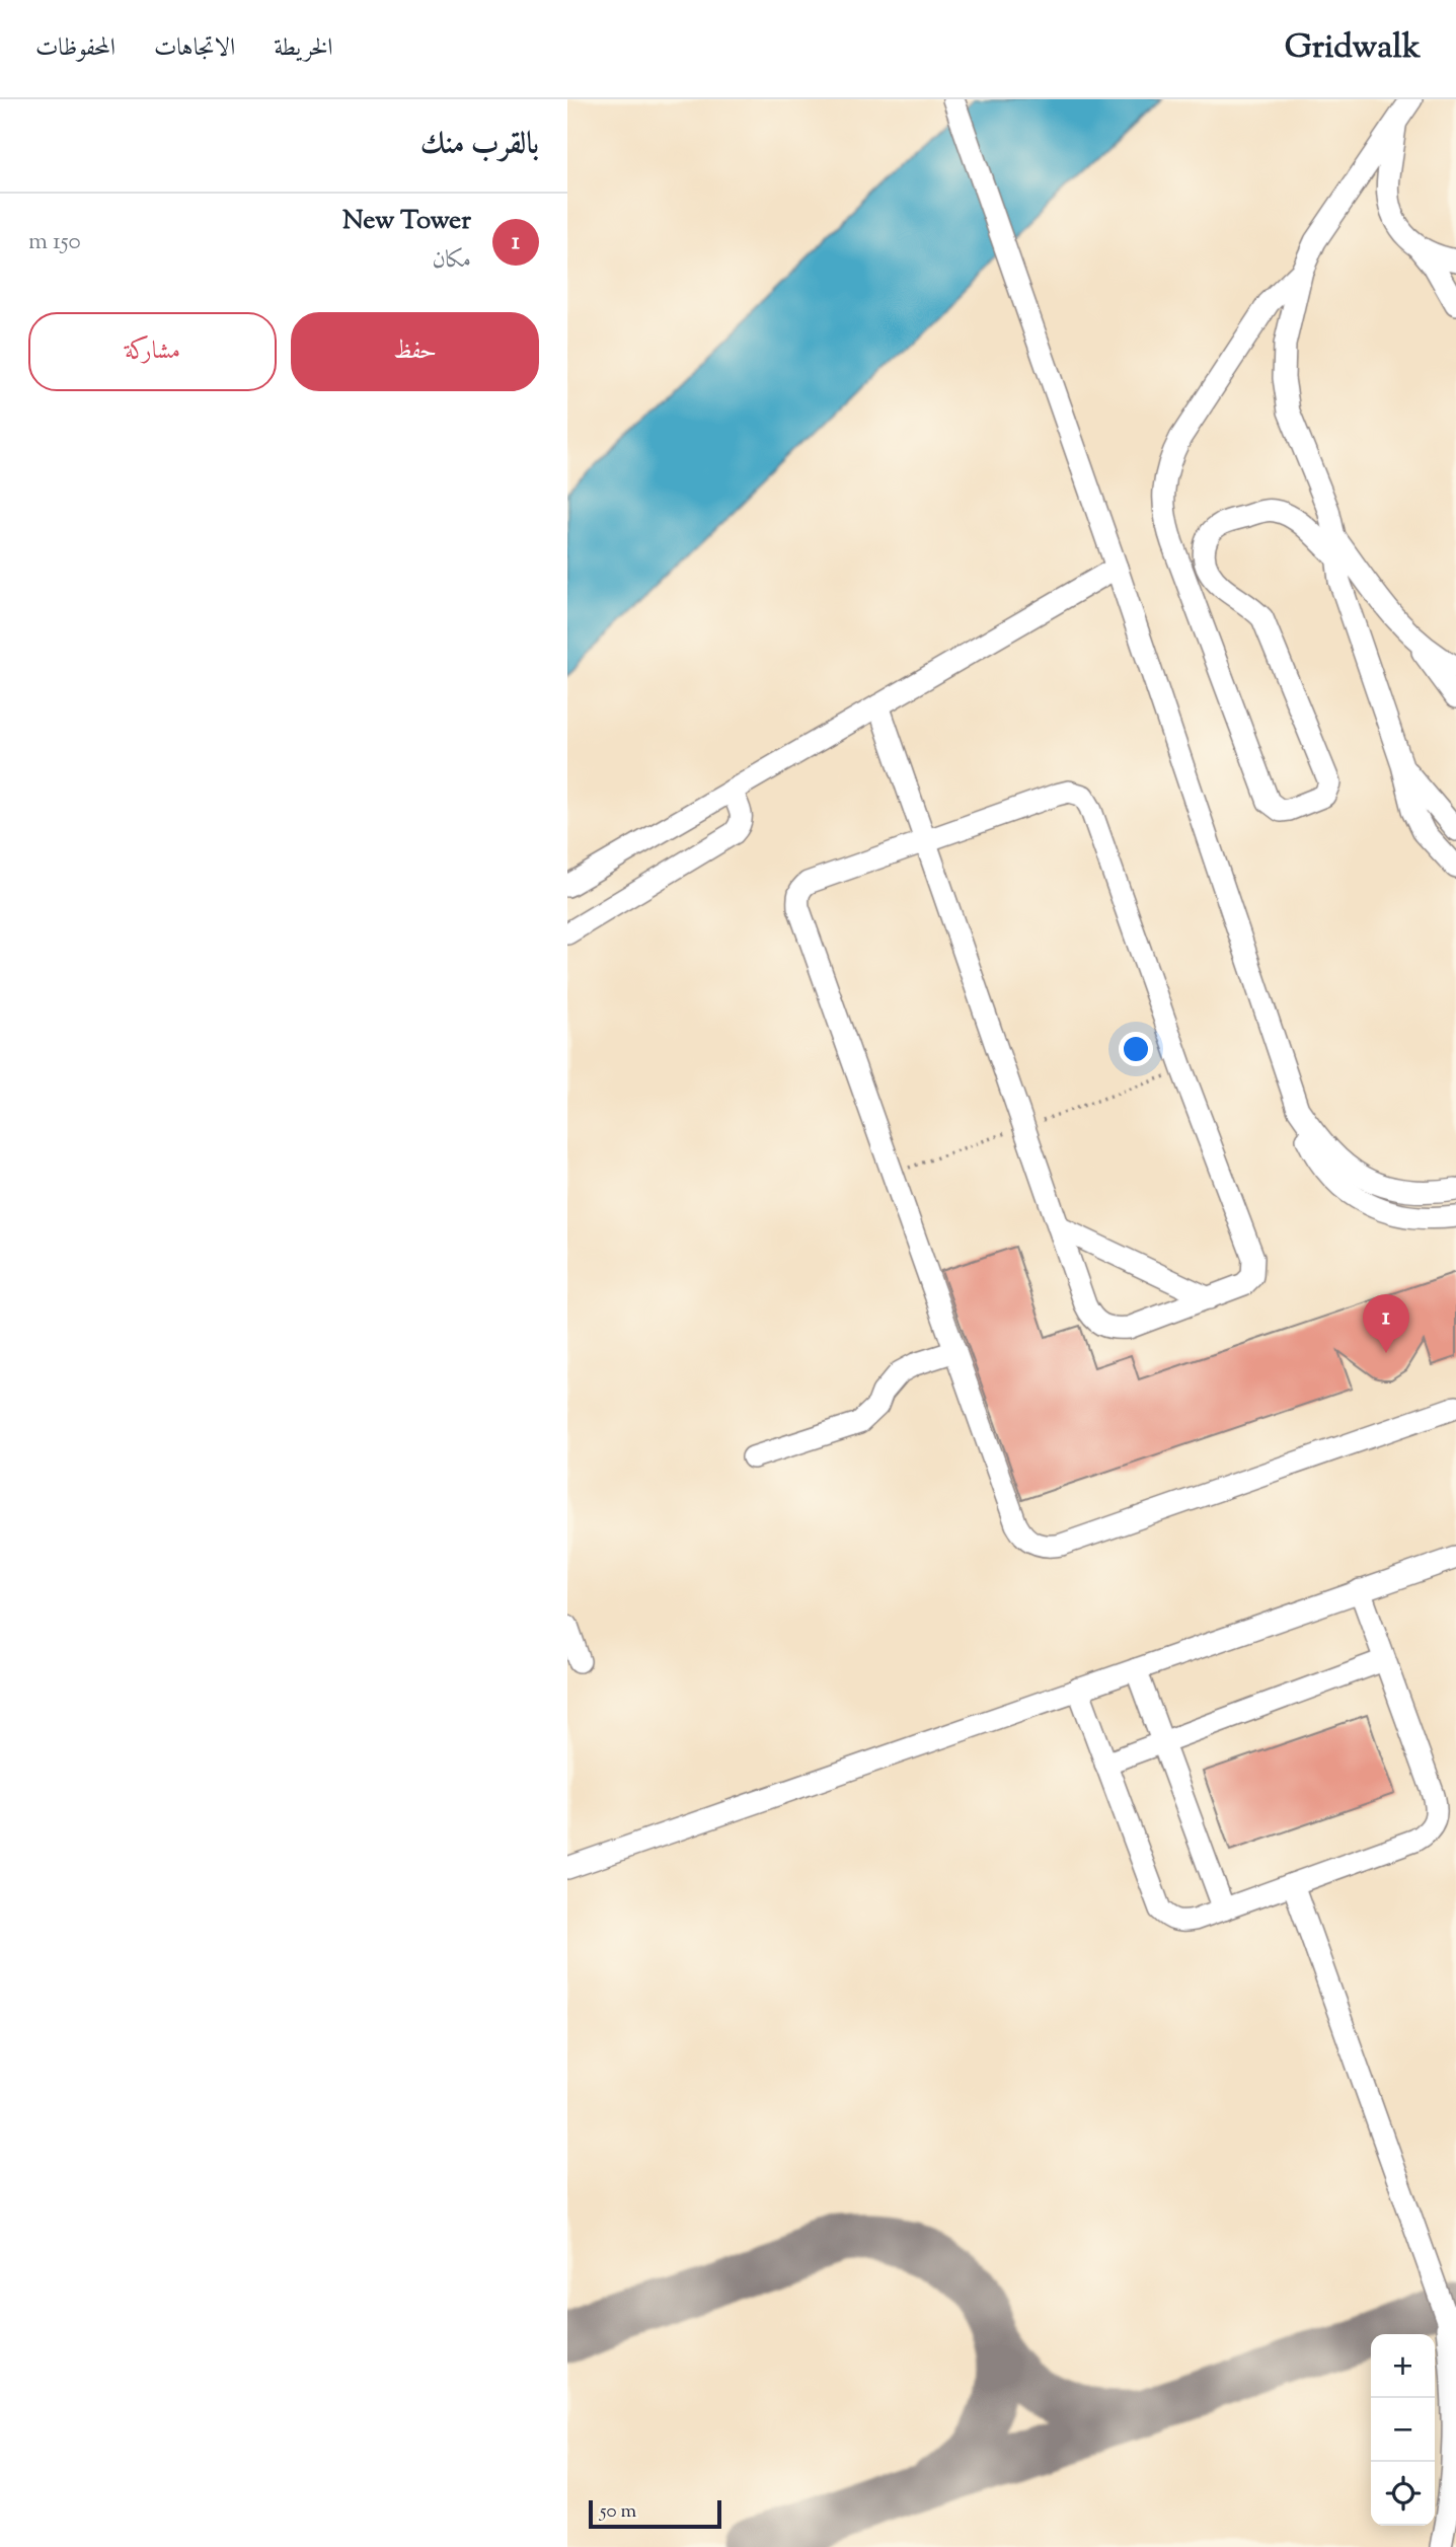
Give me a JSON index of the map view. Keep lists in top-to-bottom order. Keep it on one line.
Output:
{"scale_bar":"50 m","page":{"header":"Gridwalk","nav":["الخريطة","الاتجاهات","المحفوظات"],"heading":"بالقرب منك","list":[{"mark":"1","name":"New Tower","note":"مكان","value":"150 m"}],"buttons":["حفظ","مشاركة"],"pins":"1","map_buttons":["+","−"],"scale":"50 m"}}
